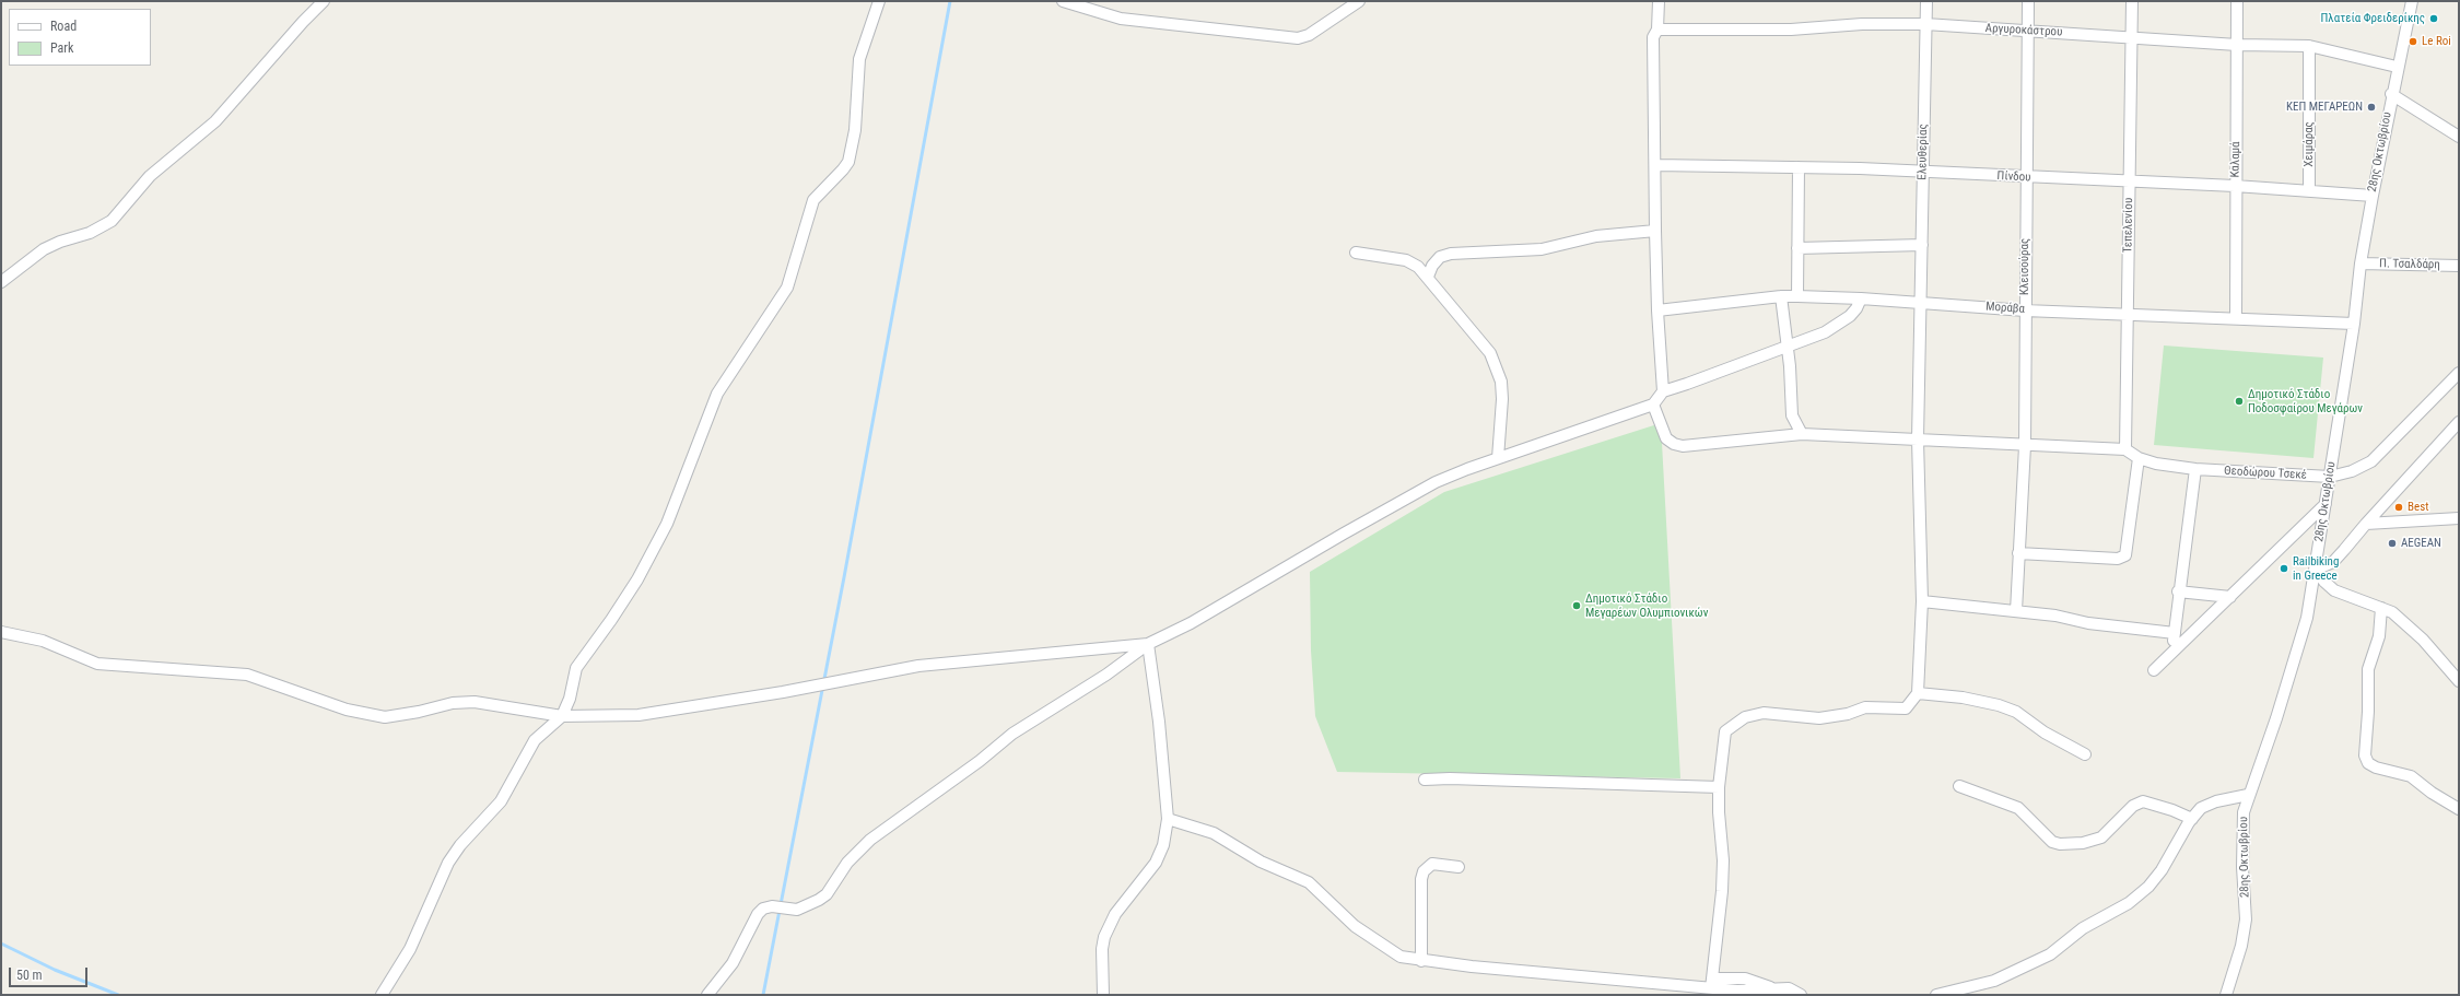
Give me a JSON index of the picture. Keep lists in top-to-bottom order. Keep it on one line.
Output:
{"streets":{"street":["Αργυροκάστρου","Χειμάρας","Ελευθερίας","28ης Οκτωβρίου","Καλαμά","Πίνδου","Τεπελενίου","Π. Τσαλδάρη","Κλεισούρας","Μοράβα","Θεοδώρου Τσεκέ"]},"crossings":[["Αργυροκάστρου","Χειμάρας"],["Αργυροκάστρου","Ελευθερίας"],["Αργυροκάστρου","28ης Οκτωβρίου"],["Αργυροκάστρου","Καλαμά"],["Αργυροκάστρου","Τεπελενίου"],["Αργυροκάστρου","Κλεισούρας"],["Χειμάρας","Πίνδου"],["Ελευθερίας","Πίνδου"],["Ελευθερίας","Μοράβα"],["28ης Οκτωβρίου","Πίνδου"],["28ης Οκτωβρίου","Π. Τσαλδάρη"],["28ης Οκτωβρίου","Μοράβα"],["28ης Οκτωβρίου","Θεοδώρου Τσεκέ"],["Καλαμά","Πίνδου"],["Καλαμά","Μοράβα"],["Πίνδου","Τεπελενίου"],["Πίνδου","Κλεισούρας"],["Τεπελενίου","Μοράβα"],["Τεπελενίου","Θεοδώρου Τσεκέ"],["Κλεισούρας","Μοράβα"]],"places":["Πλατεία Φρειδερίκης","Le Roi","ΚΕΠ ΜΕΓΑΡΕΩΝ","Δημοτικό Στάδιο Ποδοσφαίρου Μεγάρων","Best","AEGEAN","Railbiking in Greece","Δημοτικό Στάδιο Μεγαρέων Ολυμπιονικών"],"legend":["Road","Park"],"scale_bar":"50 m"}
